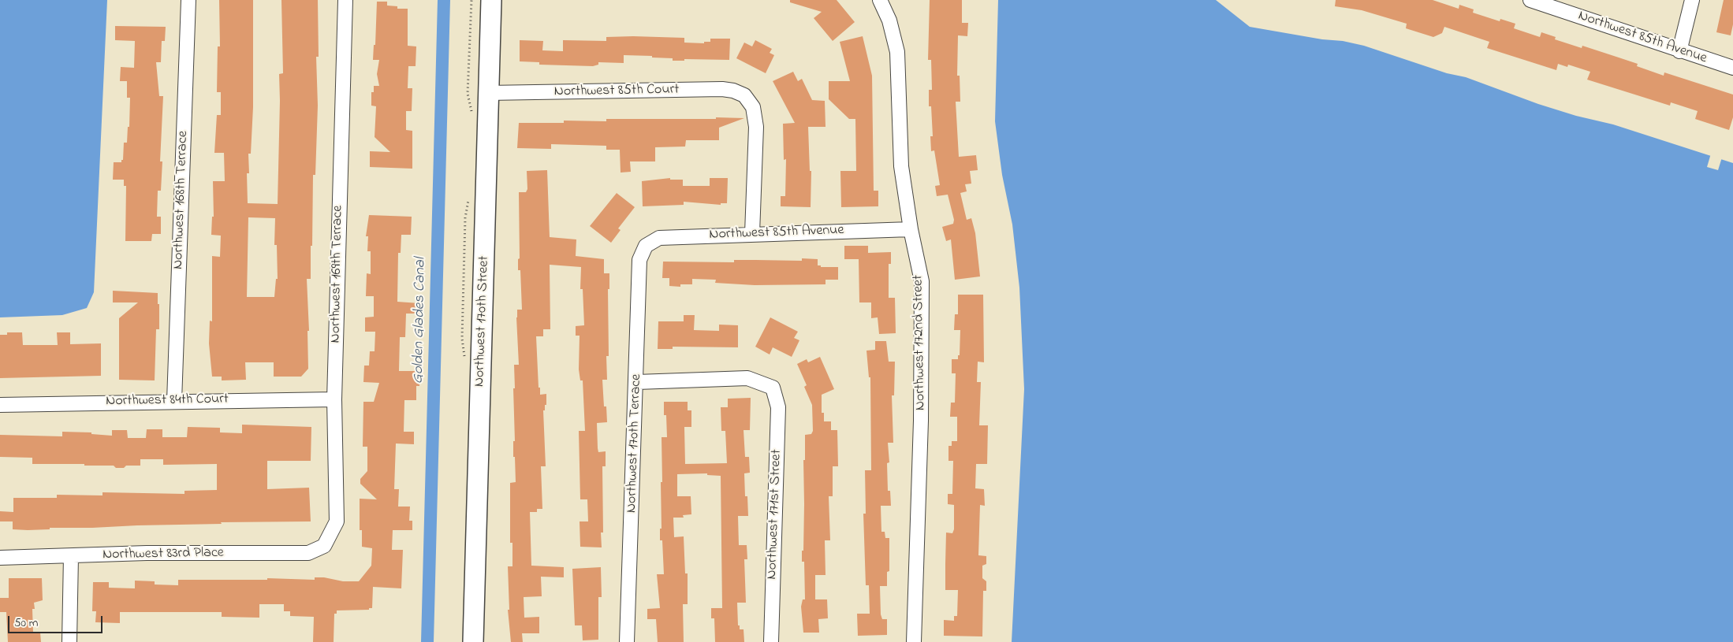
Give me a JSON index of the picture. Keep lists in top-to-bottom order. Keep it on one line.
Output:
{"streets":{"street":["Northwest 85th Avenue","Northwest 85th Court","Northwest 168th Terrace","Northwest 169th Terrace","Northwest 170th Street","Northwest 172nd Street","Northwest 84th Court","Northwest 170th Terrace","Northwest 171st Street","Northwest 83rd Place"]},"crossings":[["Northwest 85th Avenue","Northwest 85th Court"],["Northwest 85th Avenue","Northwest 172nd Street"],["Northwest 85th Avenue","Northwest 170th Terrace"],["Northwest 85th Court","Northwest 170th Street"],["Northwest 168th Terrace","Northwest 84th Court"],["Northwest 169th Terrace","Northwest 84th Court"],["Northwest 169th Terrace","Northwest 83rd Place"],["Northwest 170th Terrace","Northwest 171st Street"]],"water":["Golden Glades Canal"],"scale_bar":"50 m"}
